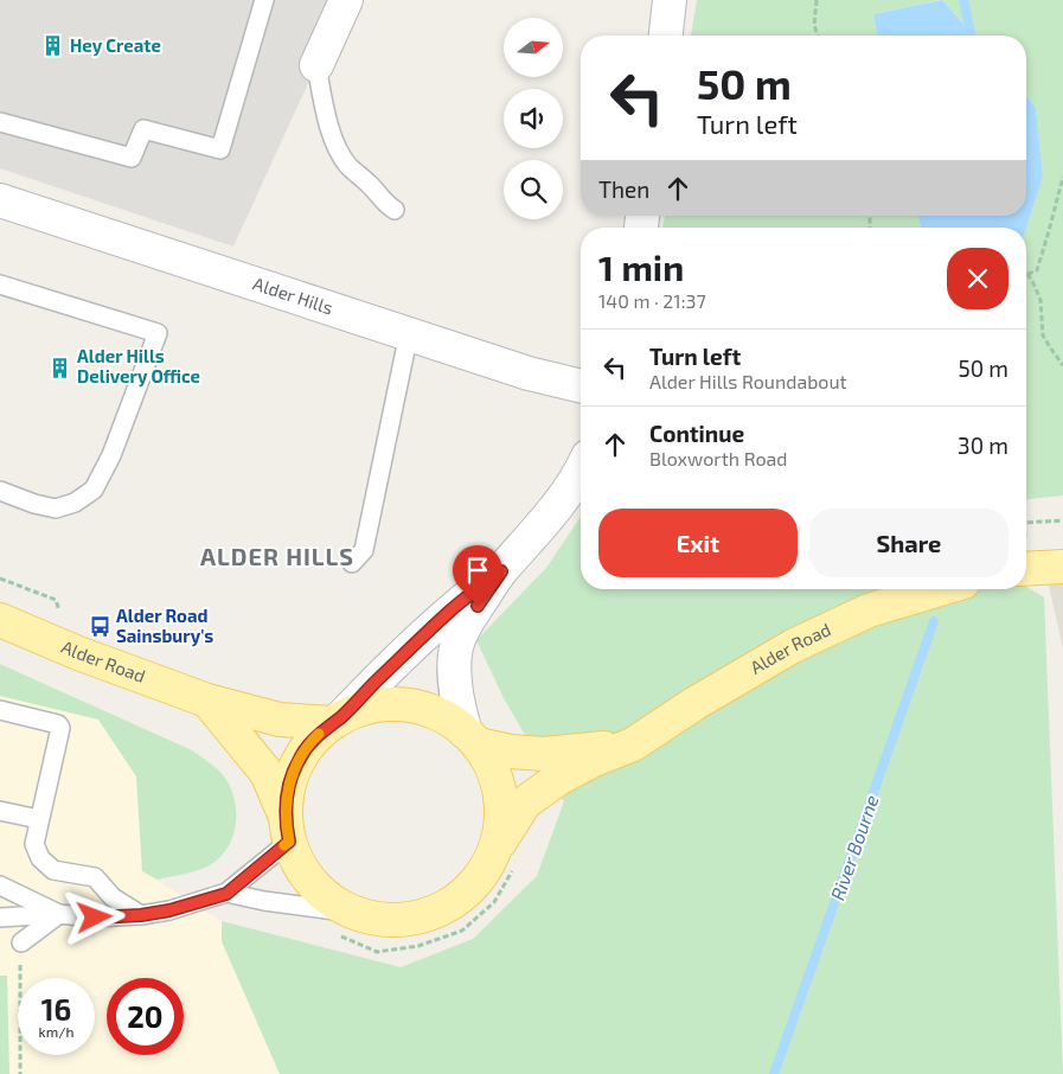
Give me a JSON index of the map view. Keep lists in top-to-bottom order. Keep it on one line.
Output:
{"streets":{"main road":["Alder Road"],"street":["Alder Hills"]},"districts":["ALDER HILLS"],"water":["River Bourne"],"places":{"building":["Hey Create","Alder Hills Delivery Office"],"bus stop":["Alder Road Sainsbury's"]},"north":"right","page":{"turn":["50 m","Turn left"],"then":"Then","heading":["1 min","140 m · 21:37"],"list":[{"name":"Turn left","note":"Alder Hills Roundabout","value":"50 m"},{"name":"Continue","note":"Bloxworth Road","value":"30 m"}],"buttons":["Exit","Share"],"speed":"16 km/h","limit":"20"}}
